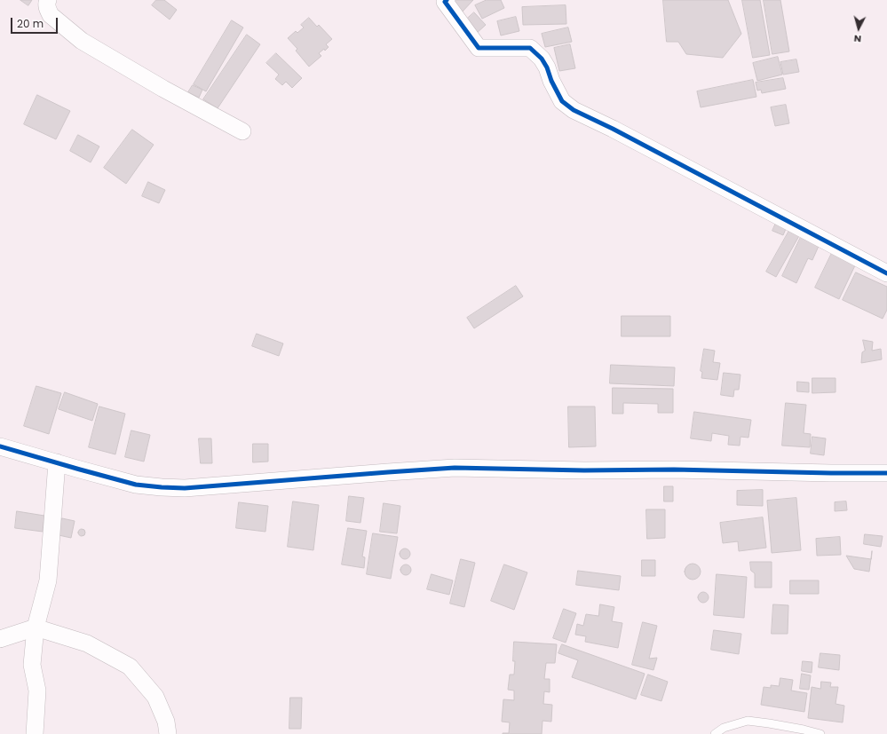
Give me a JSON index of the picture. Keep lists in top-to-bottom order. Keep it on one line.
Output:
{"scale_bar":"20 m","north":"bottom"}
